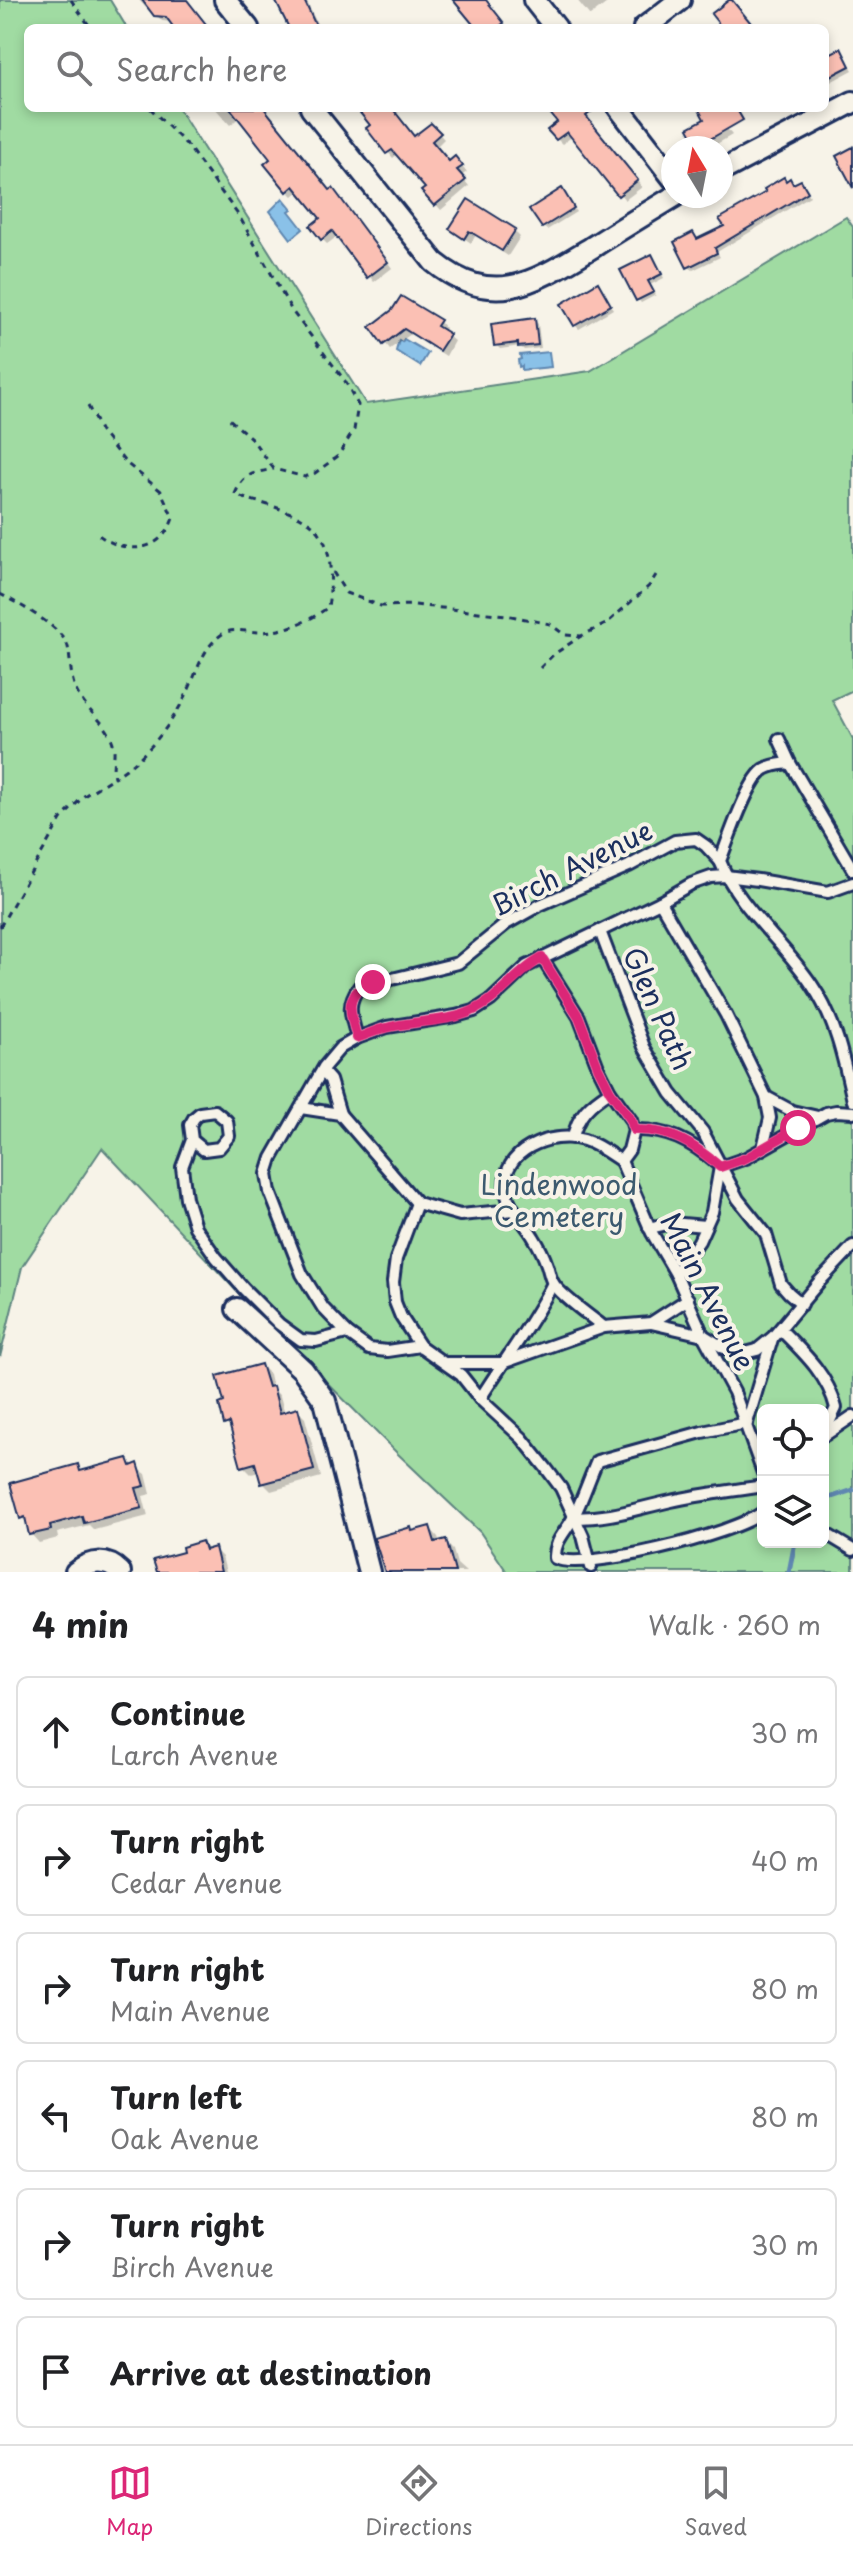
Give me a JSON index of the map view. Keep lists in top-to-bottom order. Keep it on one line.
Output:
{"streets":{"lane":["Birch Avenue","Glen Path","Main Avenue"]},"parks":["Lindenwood Cemetery"],"north":"top","page":{"search":"Search here","heading":["4 min","Walk · 260 m"],"list":[["Continue","Larch Avenue","30 m"],["Turn right","Cedar Avenue","40 m"],["Turn right","Main Avenue","80 m"],["Turn left","Oak Avenue","80 m"],["Turn right","Birch Avenue","30 m"],"Arrive at destination"],"nav":["Map","Directions","Saved"]}}
